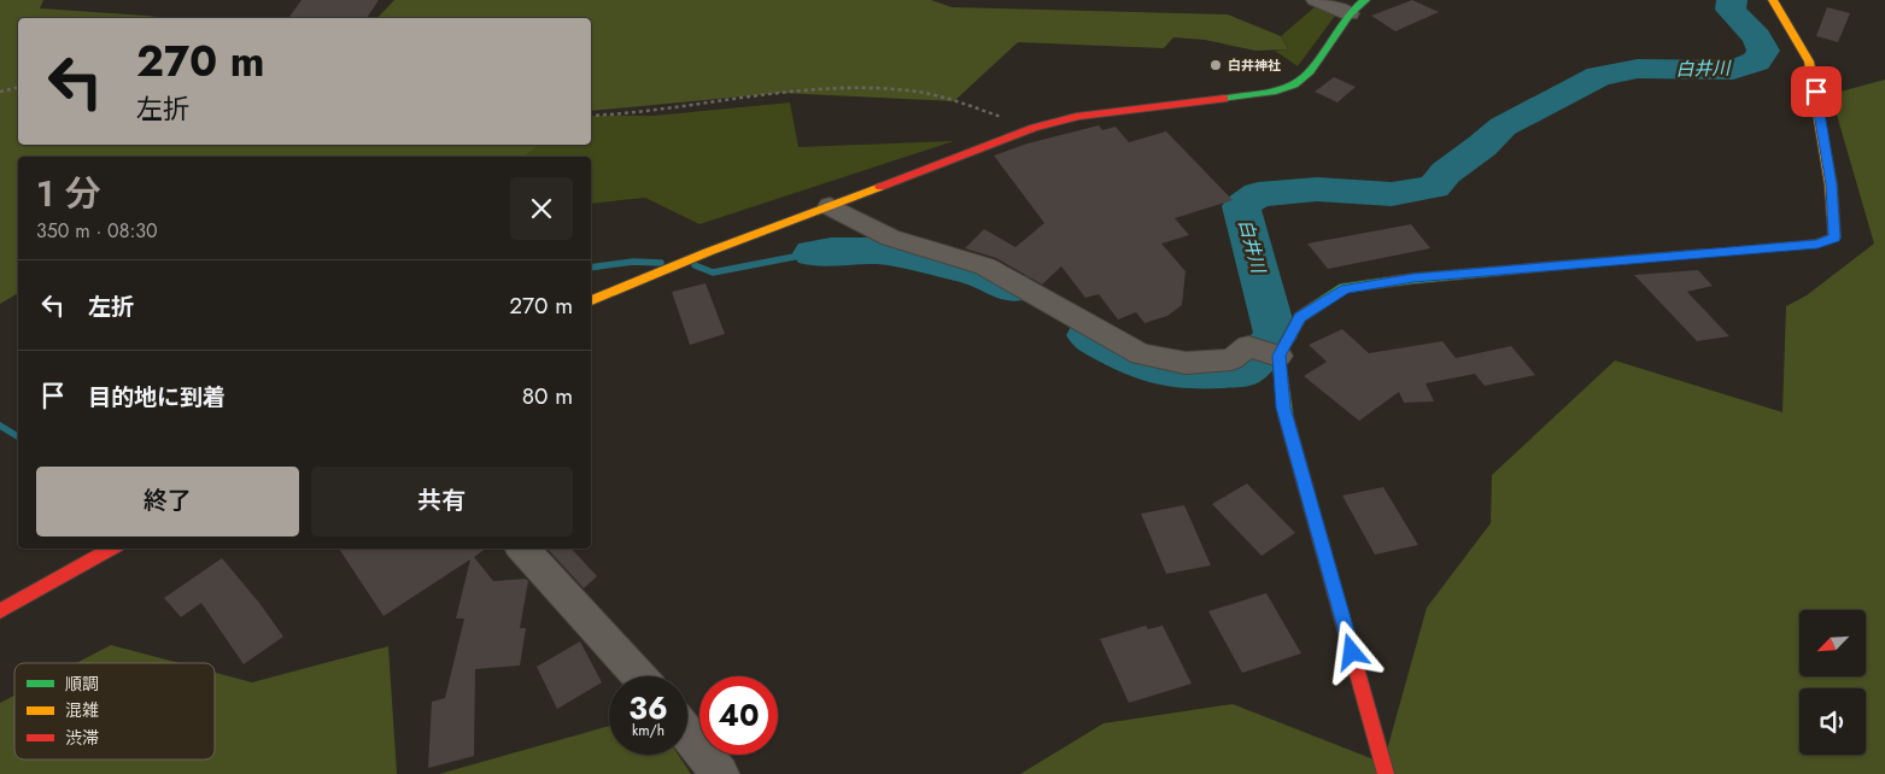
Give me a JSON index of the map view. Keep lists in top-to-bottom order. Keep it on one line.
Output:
{"water":["白井川"],"places":["白井神社"],"legend":["順調","混雑","渋滞"],"north":"bottom left","page":{"turn":["270 m","左折"],"heading":["1 分","350 m · 08:30"],"list":[{"name":"左折","value":"270 m"},{"name":"目的地に到着","value":"80 m"}],"buttons":["終了","共有"],"speed":"36 km/h","limit":"40"}}
